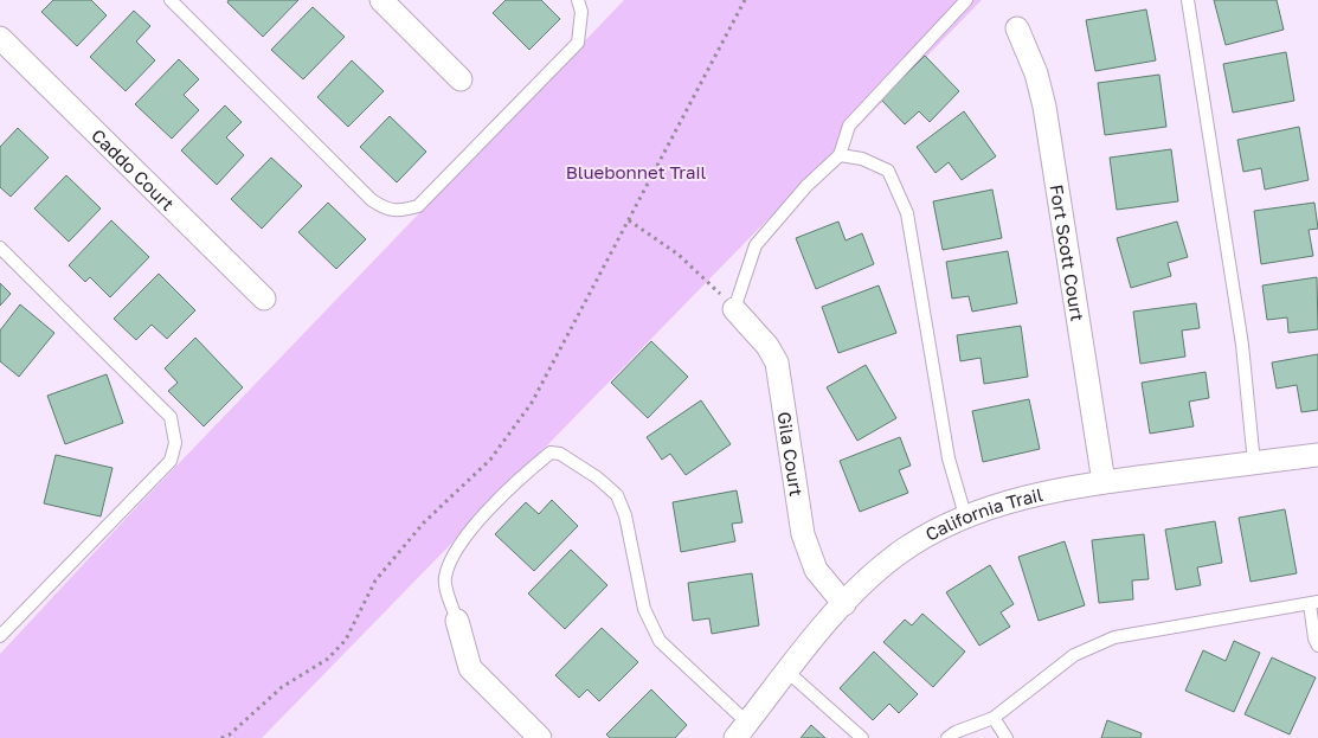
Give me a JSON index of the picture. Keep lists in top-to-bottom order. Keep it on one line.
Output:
{"streets":{"street":["Caddo Court","Fort Scott Court","Gila Court","California Trail"]},"crossings":[["Fort Scott Court","California Trail"],["Gila Court","California Trail"]],"parks":["Bluebonnet Trail"]}
